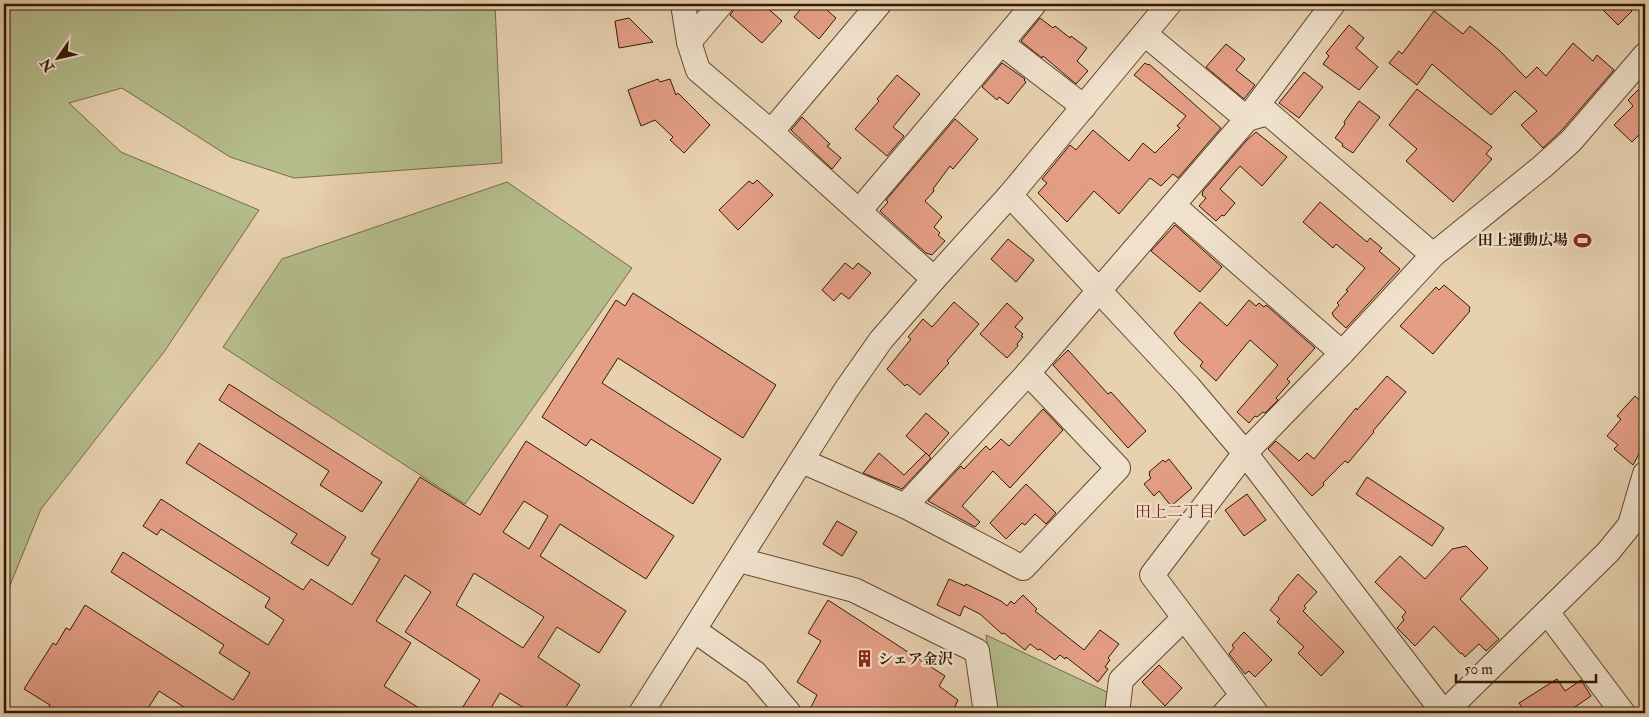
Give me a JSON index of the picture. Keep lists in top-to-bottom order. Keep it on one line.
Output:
{"districts":["田上二丁目"],"places":{"sports":["田上運動広場"],"building":["シェア金沢"]},"scale_bar":"50 m","north":"bottom left"}
